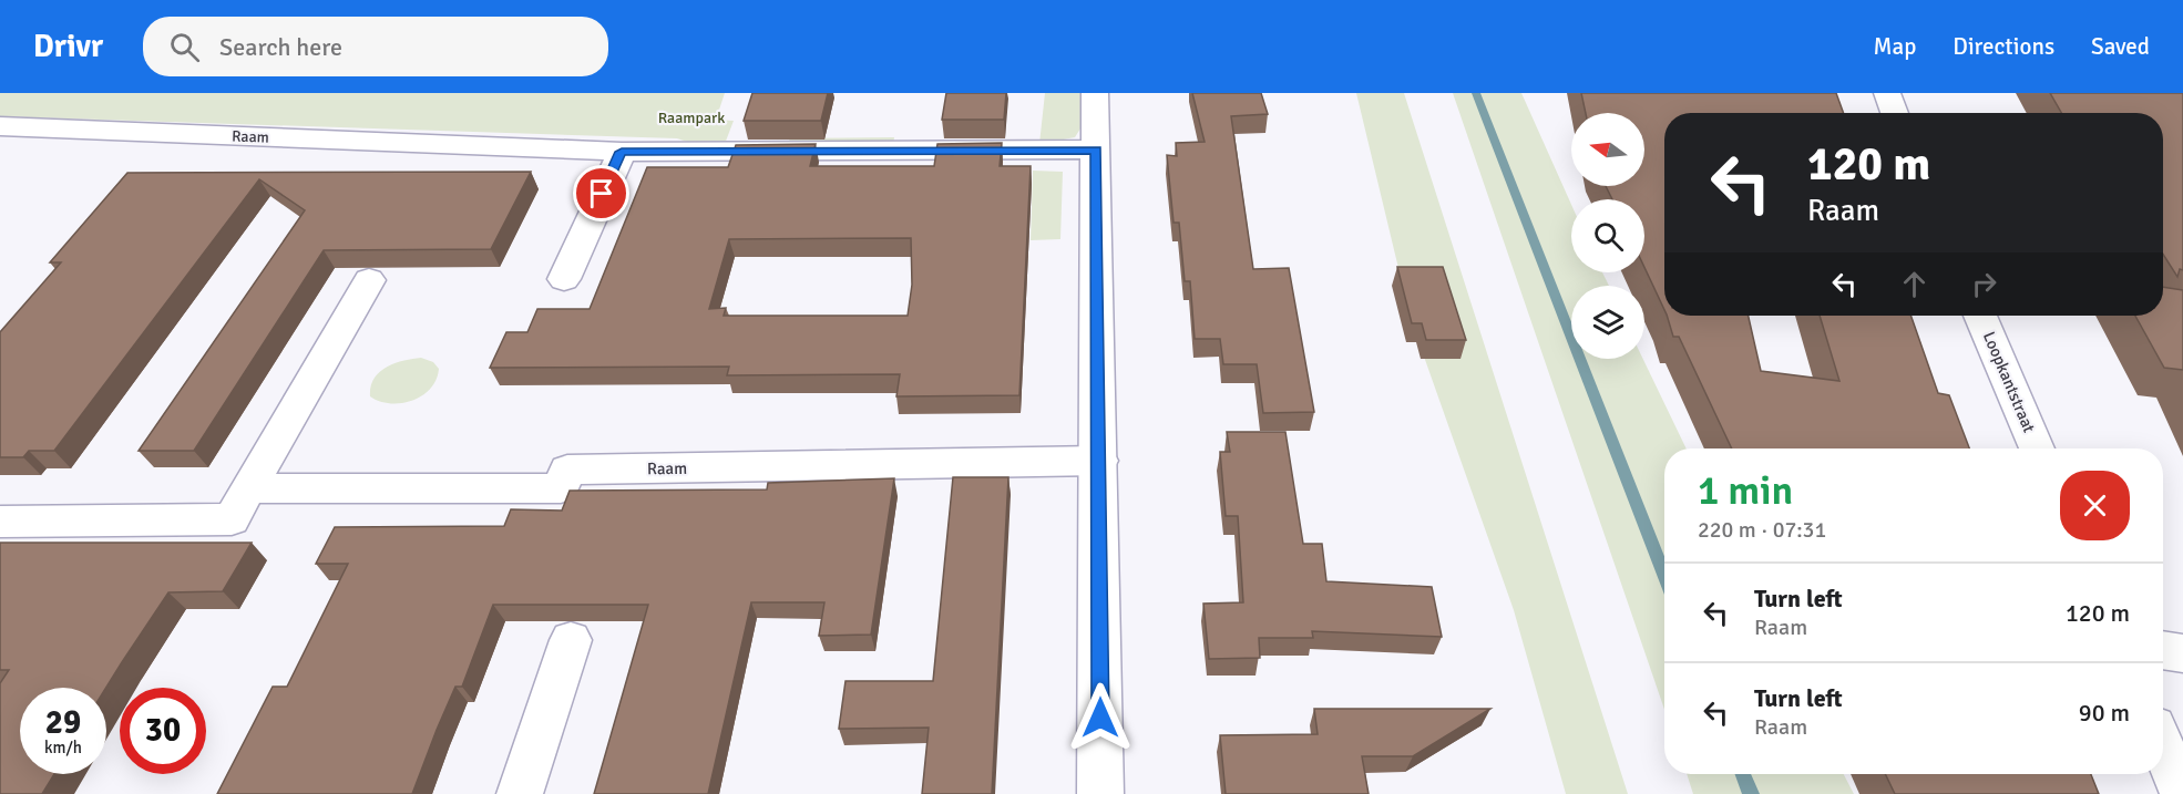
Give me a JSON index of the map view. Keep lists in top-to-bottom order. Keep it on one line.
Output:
{"streets":{"street":["Raam","Loopkantstraat"]},"parks":["Raampark"],"north":"left","page":{"header":"Drivr","search":"Search here","nav":["Map","Directions","Saved"],"turn":["120 m","Raam"],"heading":["1 min","220 m · 07:31"],"list":[{"name":"Turn left","note":"Raam","value":"120 m"},{"name":"Turn left","note":"Raam","value":"90 m"}],"speed":"29 km/h","limit":"30"}}
